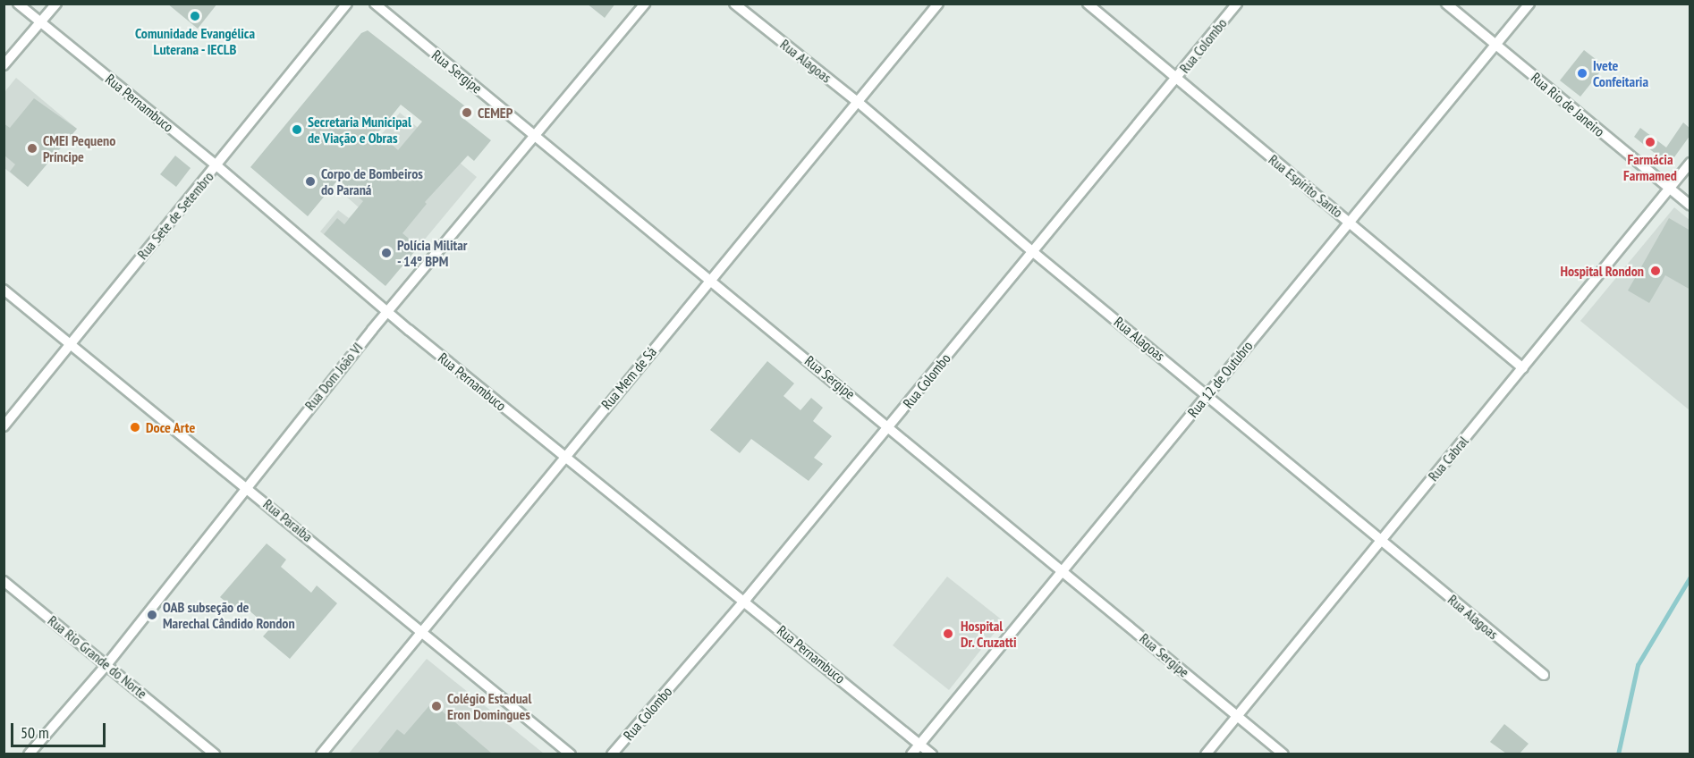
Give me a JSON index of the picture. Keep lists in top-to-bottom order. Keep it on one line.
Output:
{"streets":{"street":["Rua Colombo","Rua Alagoas","Rua Sergipe","Rua Pernambuco","Rua Rio de Janeiro","Rua Espírito Santo","Rua Sete de Setembro","Rua Dom João VI","Rua Mem de Sá","Rua 12 de Outubro","Rua Cabral","Rua Paraíba","Rua Rio Grande do Norte"]},"crossings":[["Rua Colombo","Rua Alagoas"],["Rua Colombo","Rua Sergipe"],["Rua Colombo","Rua Pernambuco"],["Rua Colombo","Rua Espírito Santo"],["Rua Alagoas","Rua Mem de Sá"],["Rua Alagoas","Rua 12 de Outubro"],["Rua Alagoas","Rua Cabral"],["Rua Sergipe","Rua Dom João VI"],["Rua Sergipe","Rua Mem de Sá"],["Rua Sergipe","Rua 12 de Outubro"],["Rua Sergipe","Rua Cabral"],["Rua Pernambuco","Rua Sete de Setembro"],["Rua Pernambuco","Rua Dom João VI"],["Rua Pernambuco","Rua Mem de Sá"],["Rua Pernambuco","Rua 12 de Outubro"],["Rua Rio de Janeiro","Rua 12 de Outubro"],["Rua Rio de Janeiro","Rua Cabral"],["Rua Espírito Santo","Rua 12 de Outubro"],["Rua Espírito Santo","Rua Cabral"],["Rua Sete de Setembro","Rua Paraíba"],["Rua Dom João VI","Rua Paraíba"],["Rua Dom João VI","Rua Rio Grande do Norte"],["Rua Mem de Sá","Rua Paraíba"]],"places":["Comunidade Evangélica Luterana - IECLB","Ivete Confeitaria","CEMEP","Secretaria Municipal de Viação e Obras","Farmácia Farmamed","CMEI Pequeno Príncipe","Corpo de Bombeiros do Paraná","Polícia Militar - 14º BPM","Hospital Rondon","Doce Arte","OAB subseção de Marechal Cândido Rondon","Hospital Dr. Cruzatti","Colégio Estadual Eron Domingues"],"scale_bar":"50 m"}
